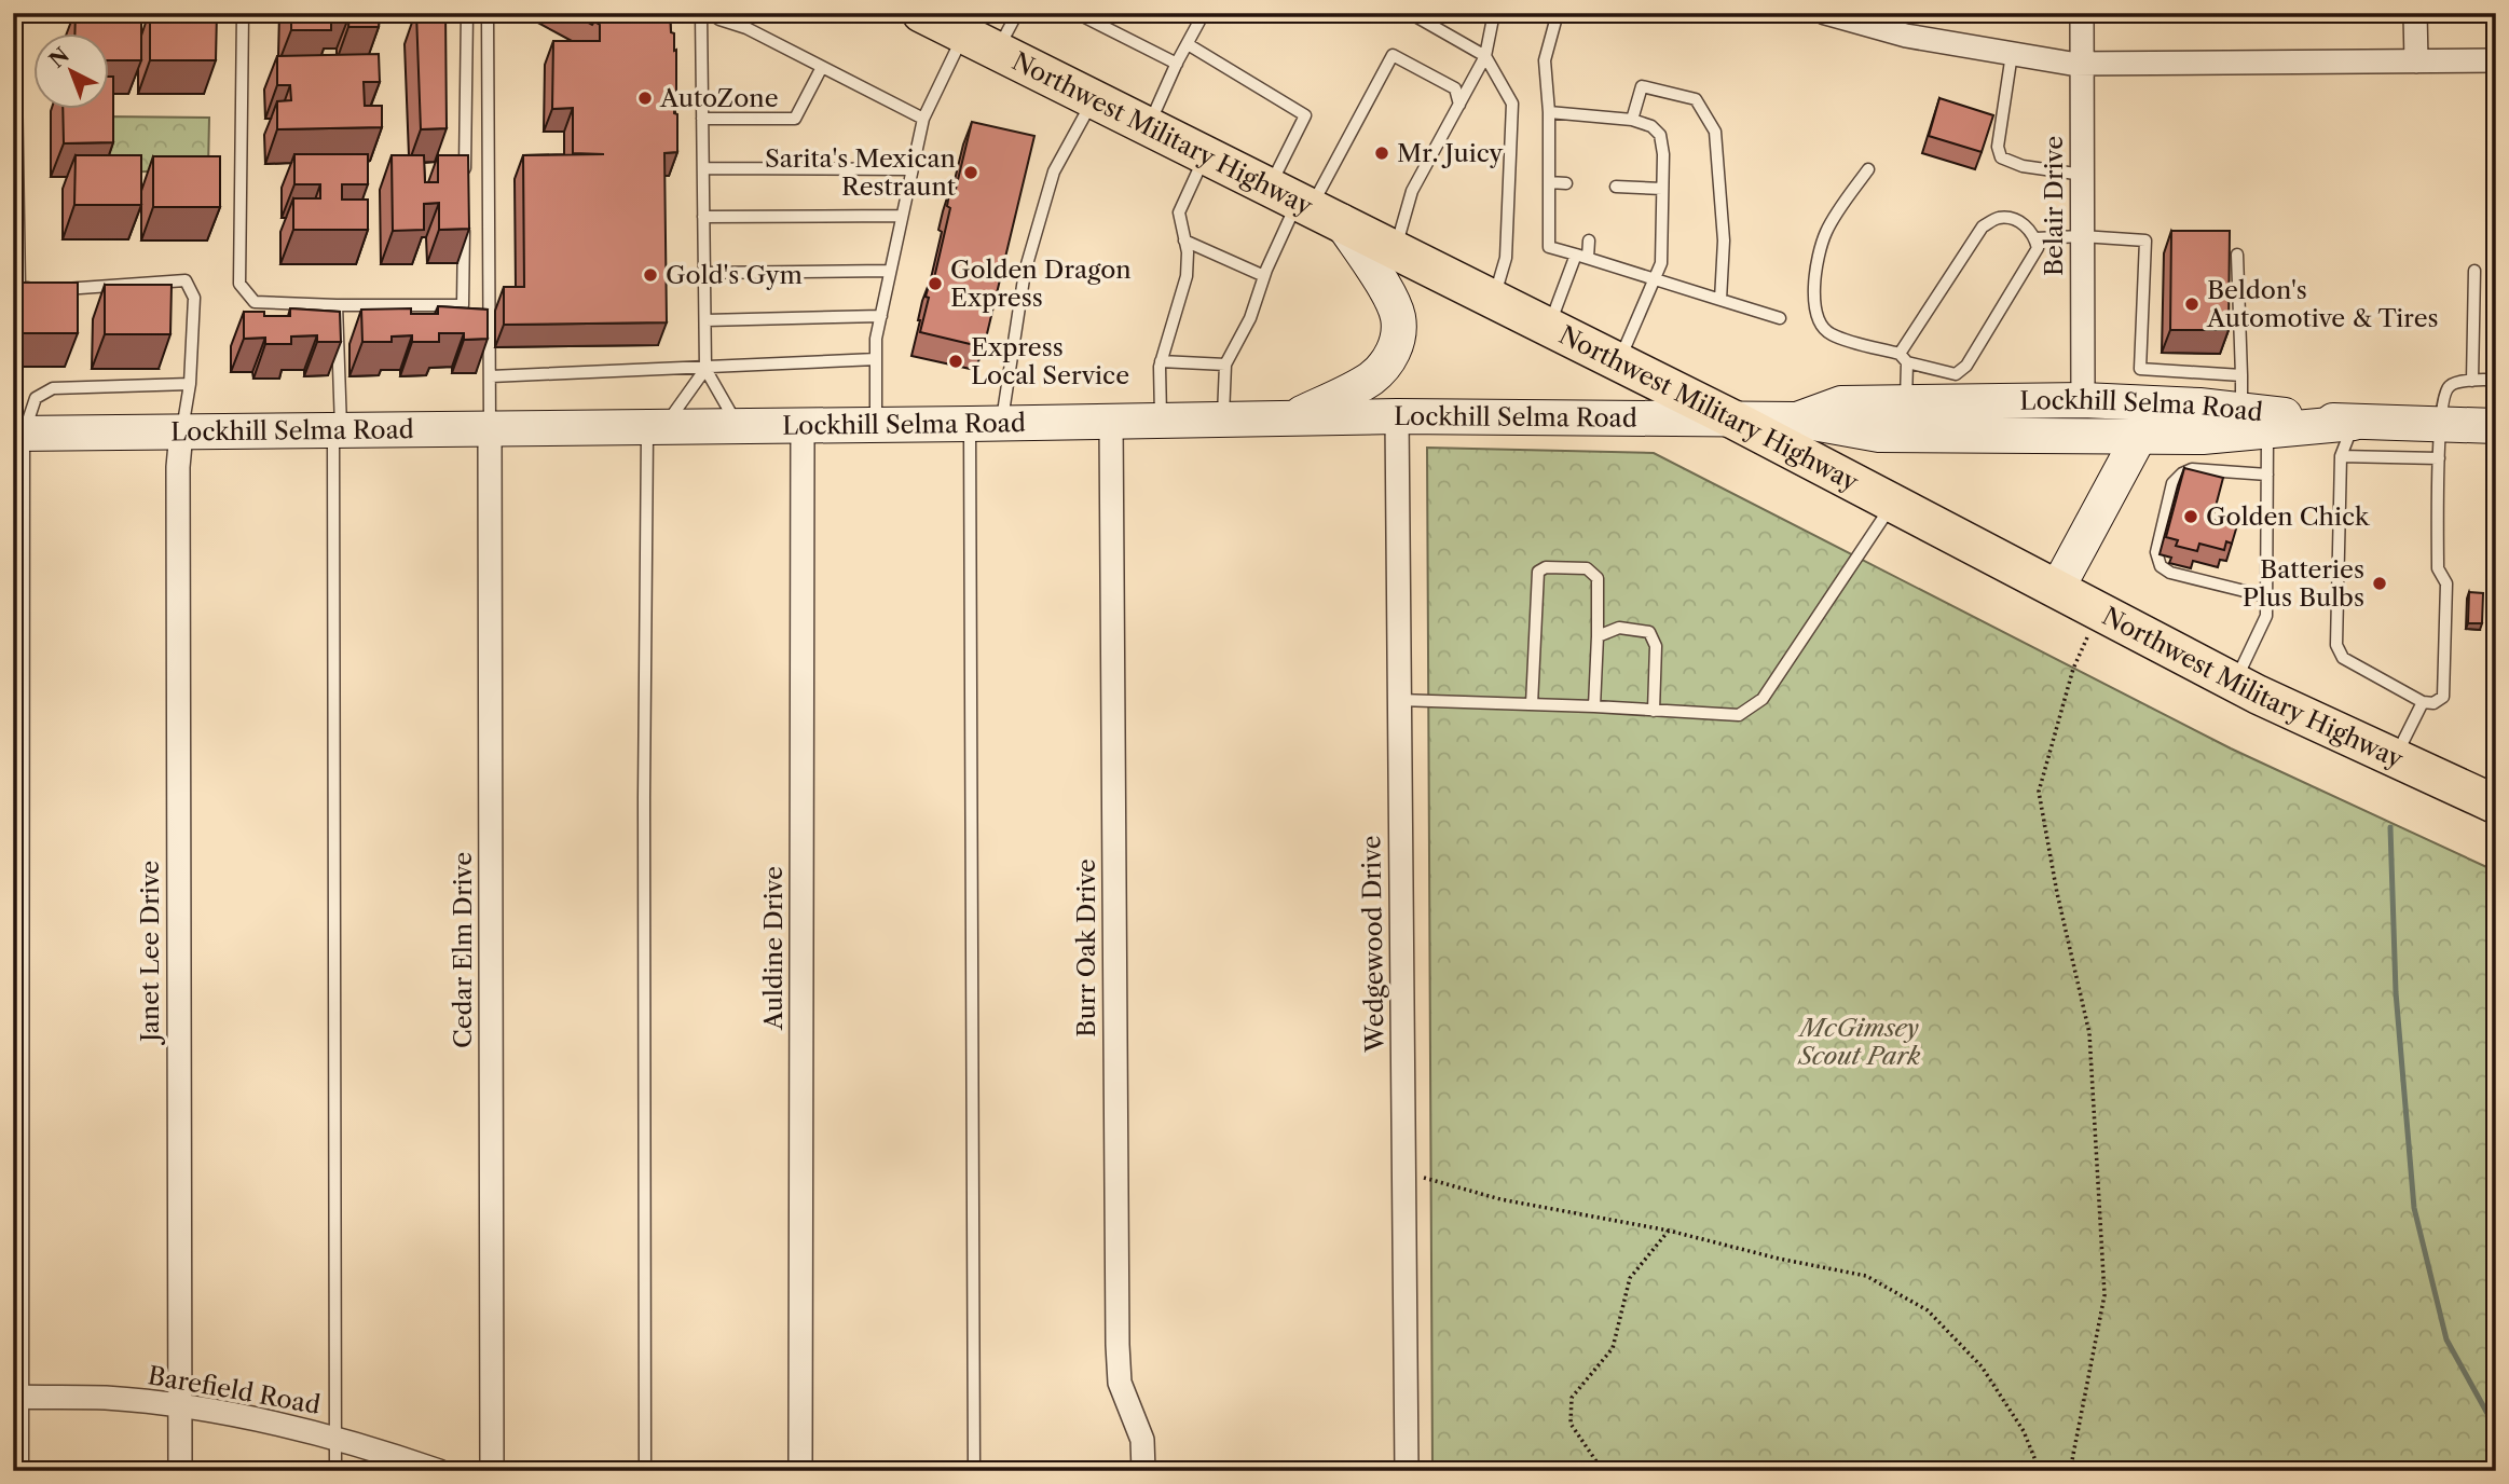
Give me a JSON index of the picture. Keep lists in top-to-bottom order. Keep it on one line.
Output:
{"streets":{"main road":["Northwest Military Highway","Lockhill Selma Road"],"street":["Belair Drive","Wedgewood Drive","Auldine Drive","Burr Oak Drive","Cedar Elm Drive","Janet Lee Drive","Barefield Road"]},"crossings":[["Northwest Military Highway","Lockhill Selma Road"],["Belair Drive","Lockhill Selma Road"],["Lockhill Selma Road","Wedgewood Drive"],["Lockhill Selma Road","Auldine Drive"],["Lockhill Selma Road","Burr Oak Drive"],["Lockhill Selma Road","Cedar Elm Drive"],["Lockhill Selma Road","Janet Lee Drive"],["Janet Lee Drive","Barefield Road"]],"parks":["McGimsey Scout Park"],"places":["AutoZone","Mr. Juicy","Sarita's Mexican Restraunt","Gold's Gym","Golden Dragon Express","Beldon's Automotive & Tires","Express Local Service","Golden Chick","Batteries Plus Bulbs"],"north":"top left"}
